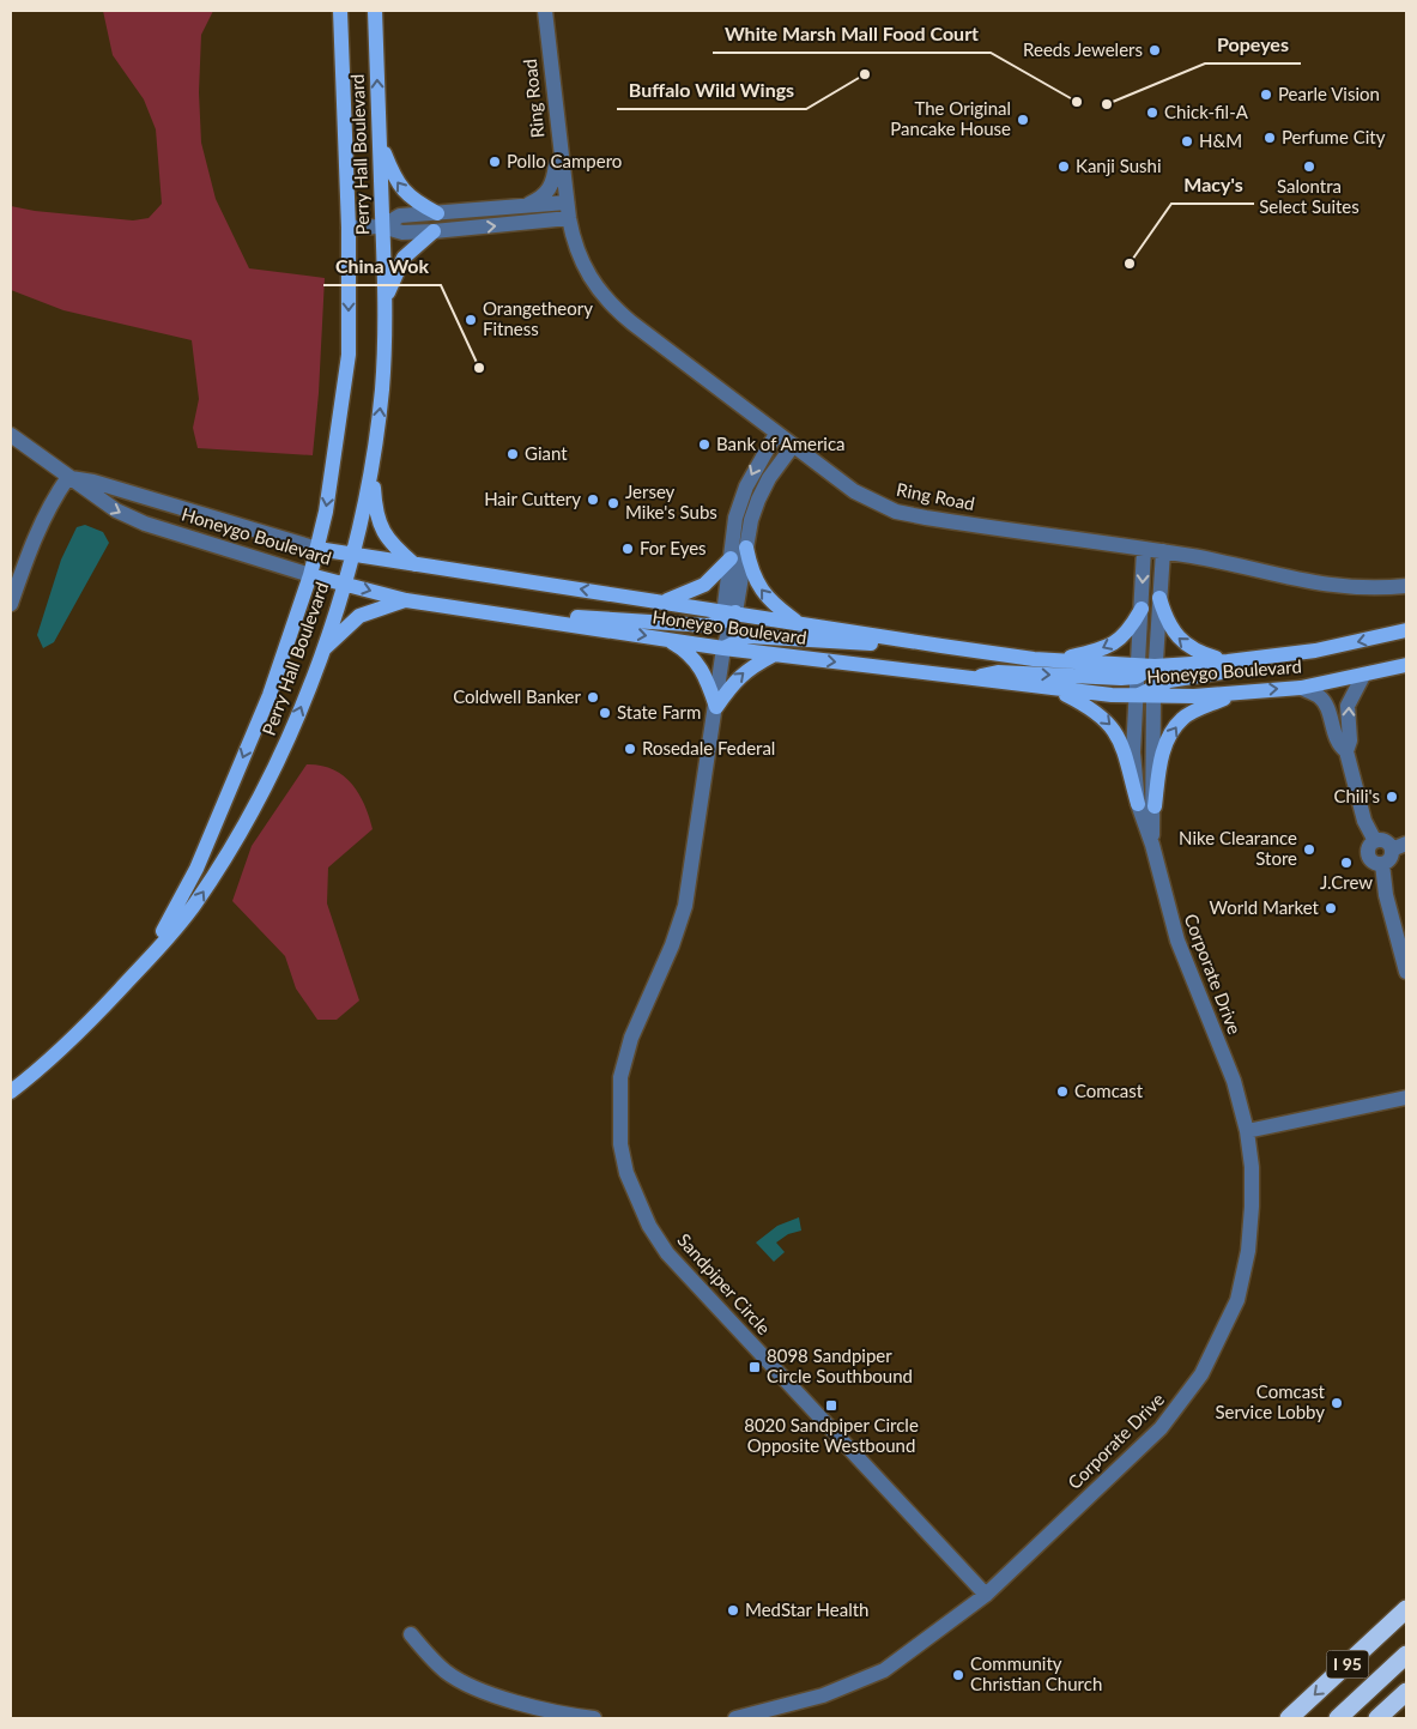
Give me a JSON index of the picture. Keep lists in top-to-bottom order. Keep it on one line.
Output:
{"streets":{"highway":["I 95"],"main road":["Perry Hall Boulevard","Honeygo Boulevard"],"street":["Ring Road","Corporate Drive","Sandpiper Circle"]},"crossings":[["Ring Road","Corporate Drive"],["Perry Hall Boulevard","Honeygo Boulevard"],["Honeygo Boulevard","Corporate Drive"],["Honeygo Boulevard","Sandpiper Circle"],["Corporate Drive","Sandpiper Circle"]],"places":{"other":["Reeds Jewelers","Buffalo Wild Wings","Pearle Vision","White Marsh Mall Food Court","Popeyes","Chick-fil-A","The Original Pancake House","Perfume City","H&M","Pollo Campero","Kanji Sushi","Salontra Select Suites","Macy's","Orangetheory Fitness","China Wok","Bank of America","Giant","Hair Cuttery","Jersey Mike's Subs","For Eyes","Coldwell Banker","State Farm","Rosedale Federal","Chili's","Nike Clearance Store","J.Crew","World Market","Comcast","Comcast Service Lobby","MedStar Health","Community Christian Church"],"transit":["8098 Sandpiper Circle Southbound","8020 Sandpiper Circle Opposite Westbound"]}}
